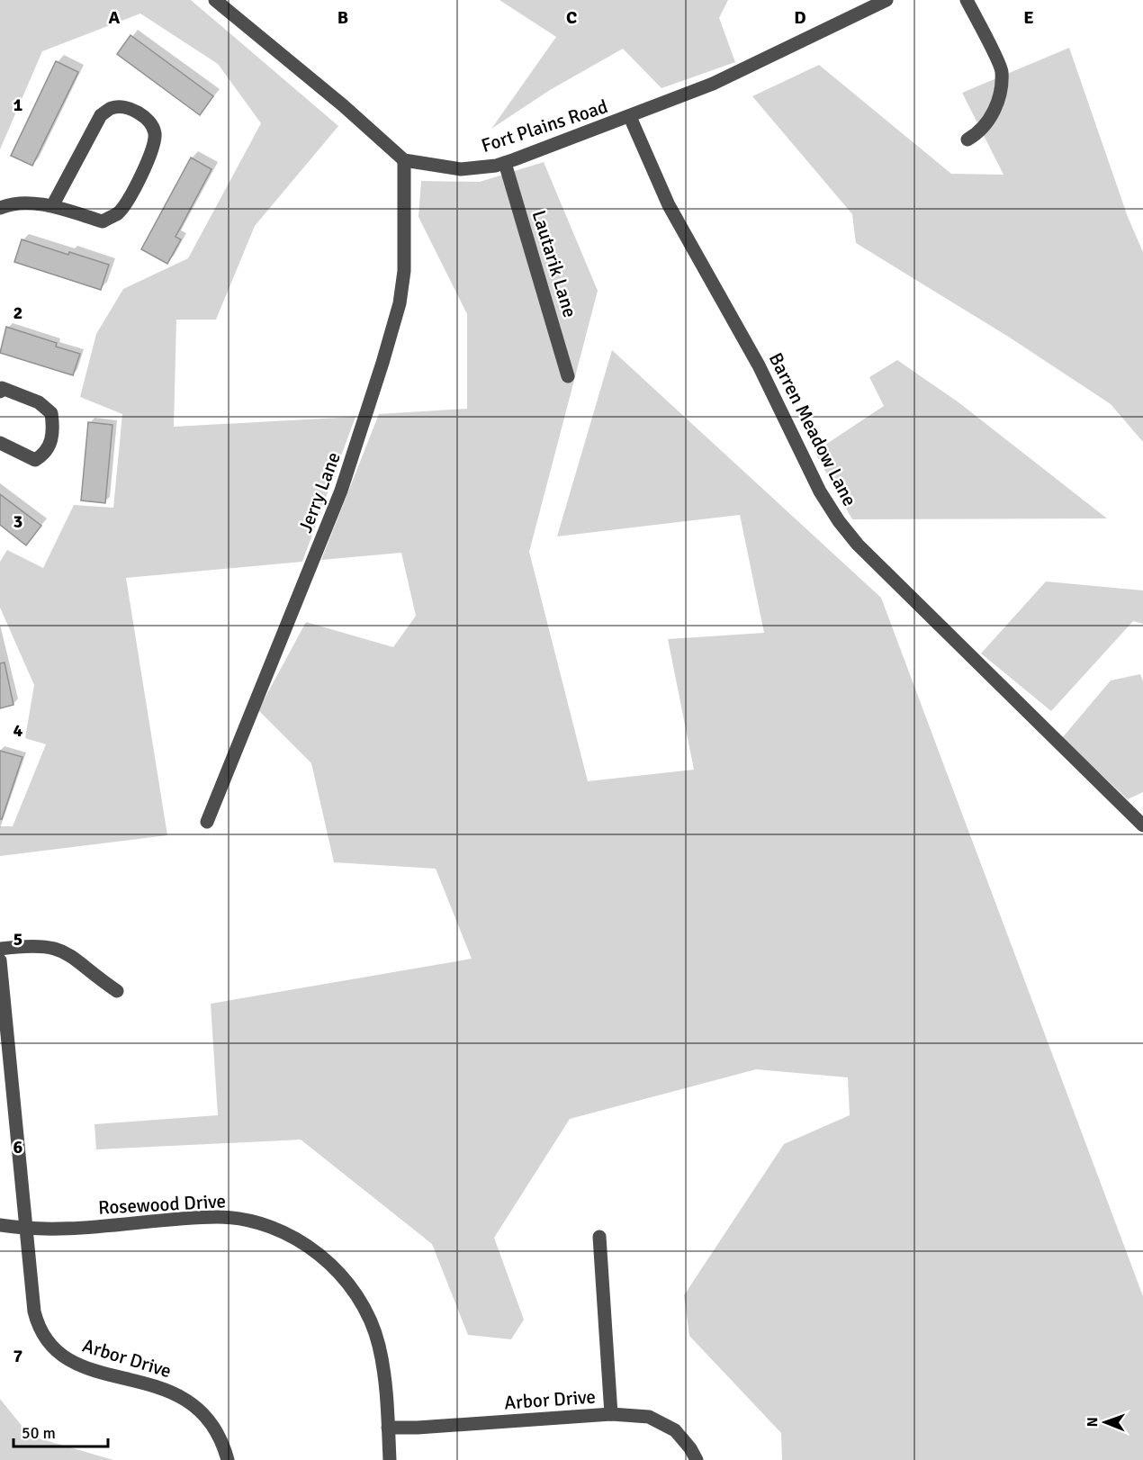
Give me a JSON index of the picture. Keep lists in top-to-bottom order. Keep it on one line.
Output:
{"streets":{"street":["Fort Plains Road","Lautarik Lane","Barren Meadow Lane","Jerry Lane","Rosewood Drive","Arbor Drive"]},"crossings":[["Fort Plains Road","Lautarik Lane"],["Fort Plains Road","Barren Meadow Lane"],["Fort Plains Road","Jerry Lane"],["Rosewood Drive","Arbor Drive"]],"scale_bar":"50 m","north":"left","grid":{"columns":["A","B","C","D","E"],"rows":["1","2","3","4","5","6","7"]}}
